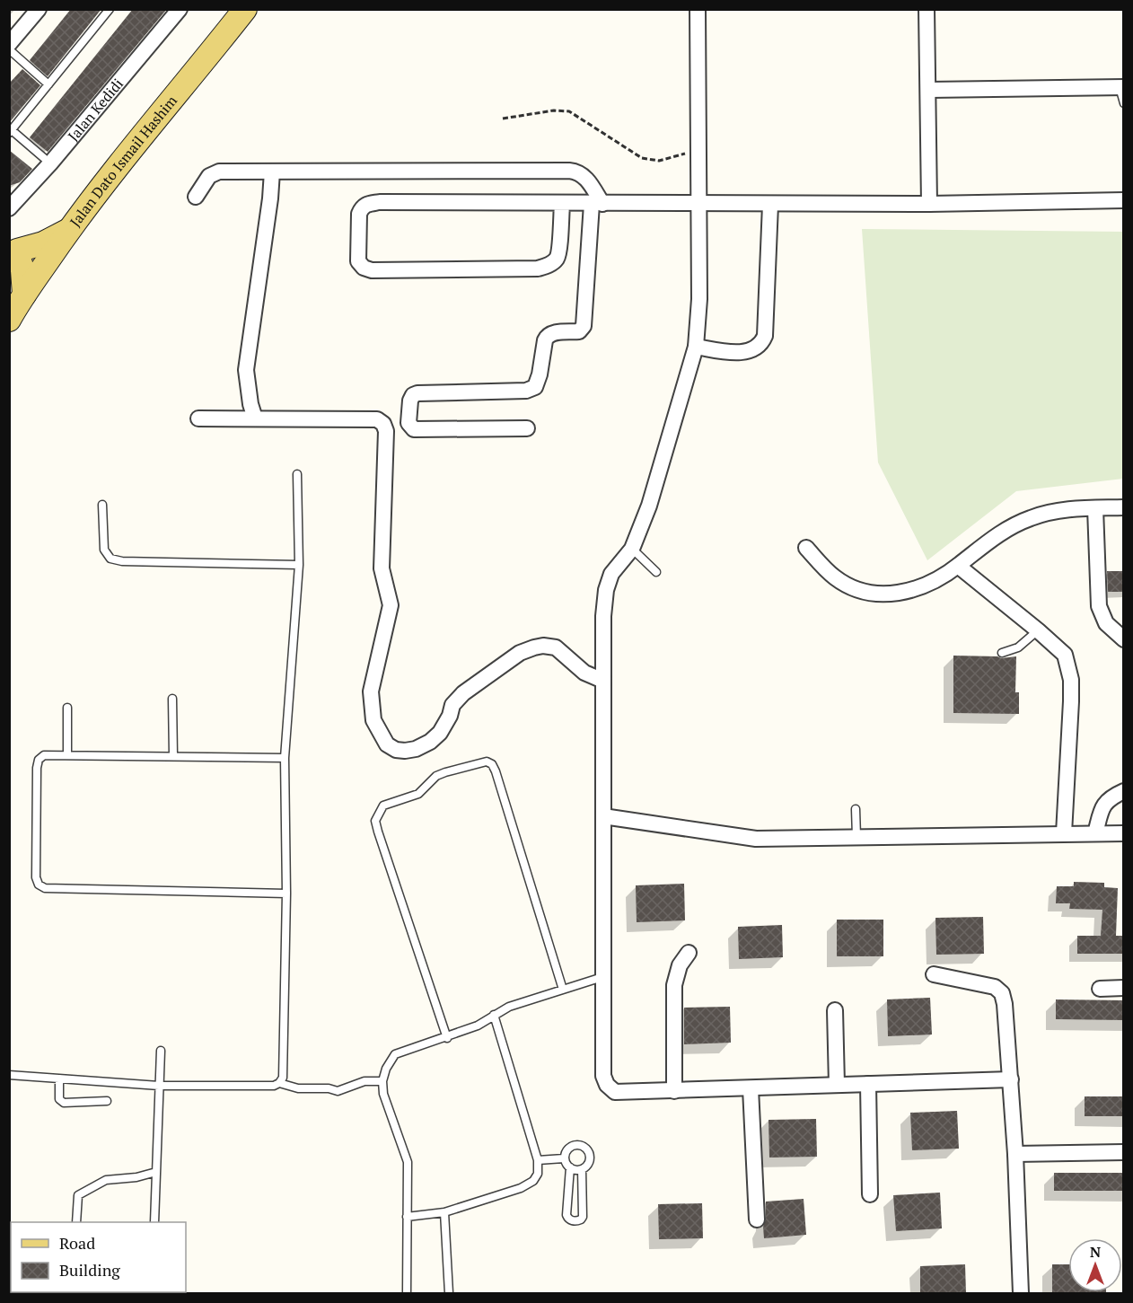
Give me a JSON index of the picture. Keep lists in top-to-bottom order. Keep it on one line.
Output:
{"streets":{"main road":["Jalan Dato Ismail Hashim"],"street":["Jalan Kedidi"]},"legend":["Road","Building"],"north":"top"}
